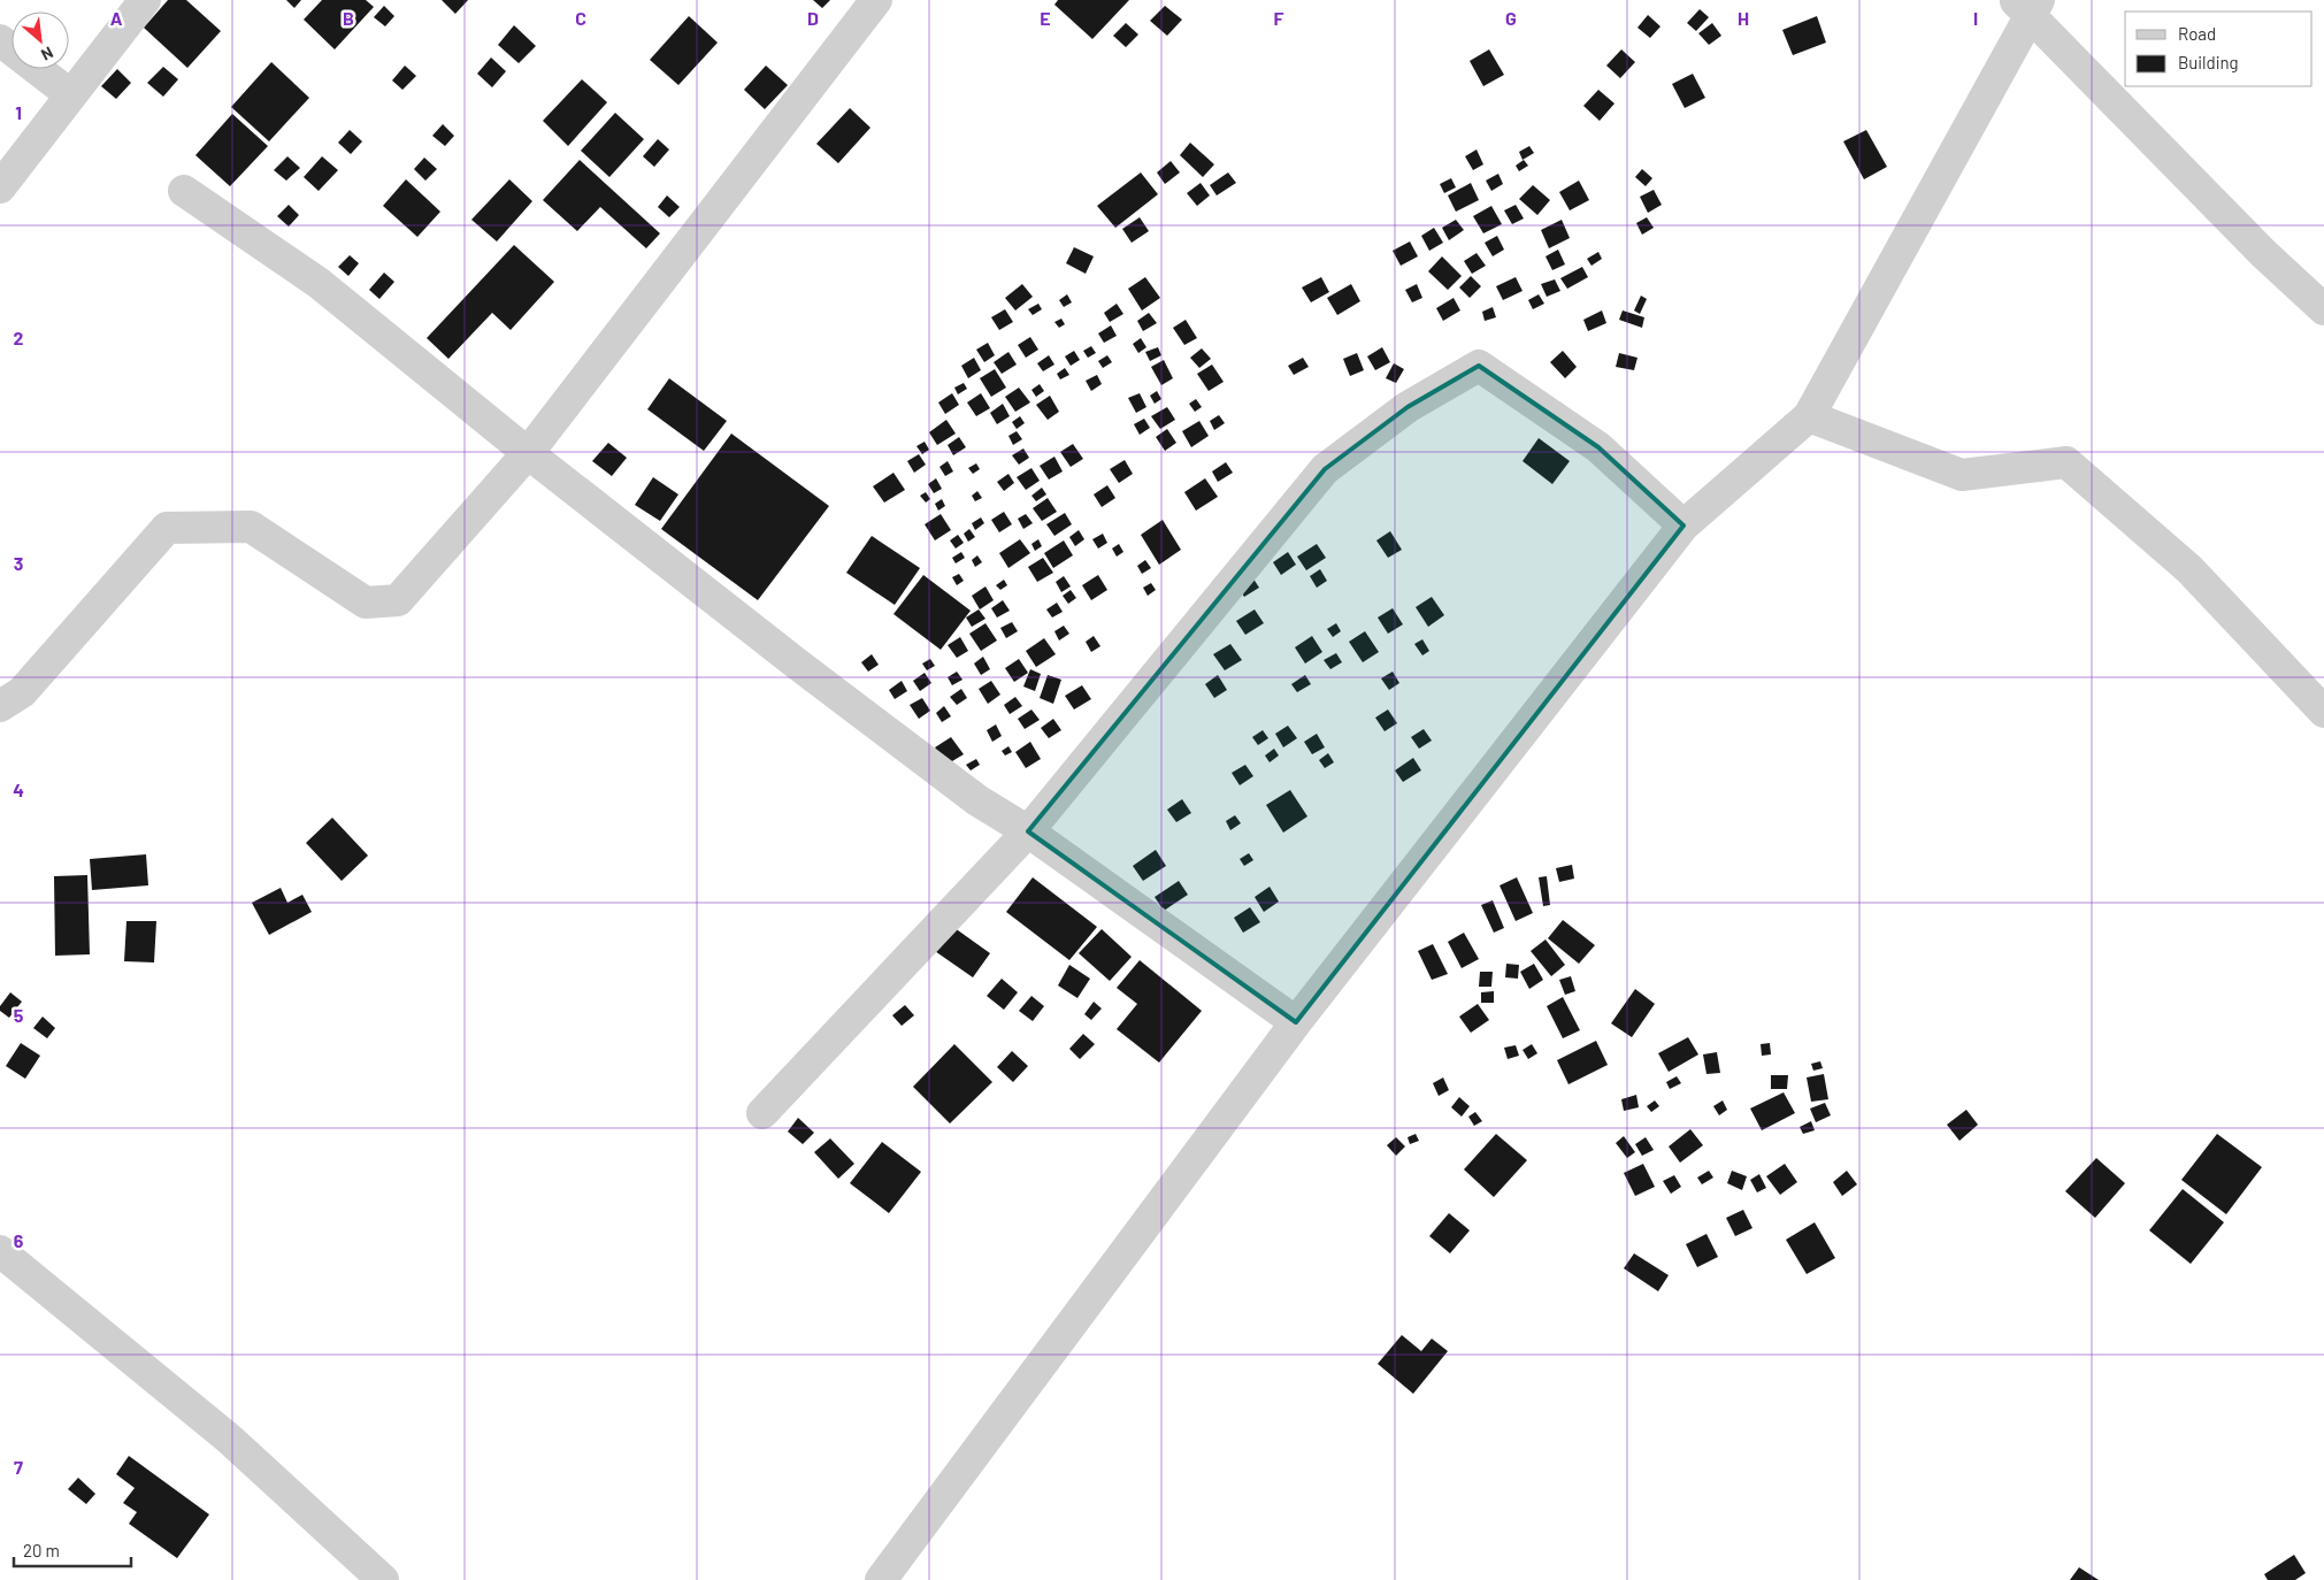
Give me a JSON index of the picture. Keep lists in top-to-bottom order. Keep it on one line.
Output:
{"legend":["Road","Building"],"scale_bar":"20 m","north":"bottom right","grid":{"columns":["A","B","C","D","E","F","G","H","I"],"rows":["1","2","3","4","5","6","7"]}}
